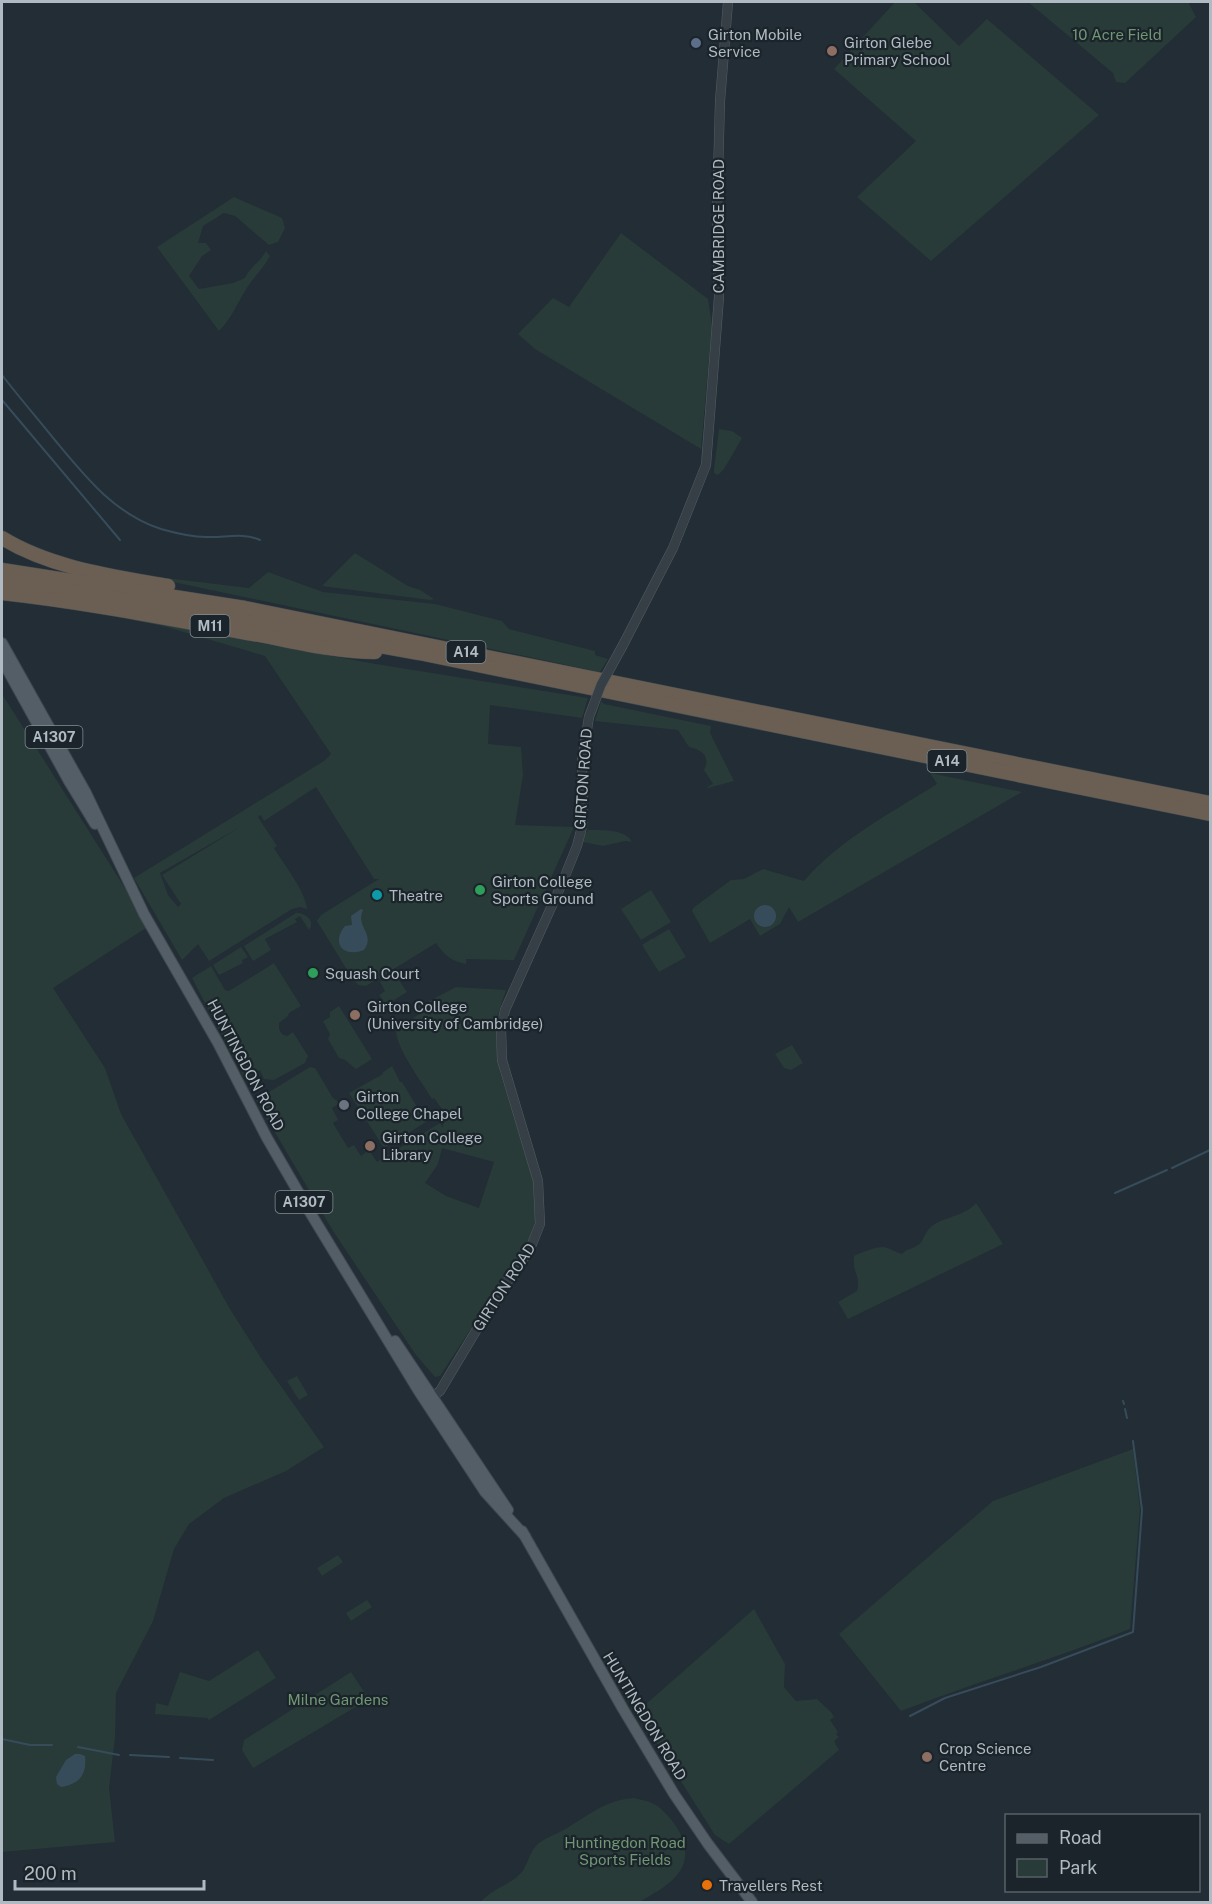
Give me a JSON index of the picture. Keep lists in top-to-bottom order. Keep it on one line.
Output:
{"streets":{"highway":["M11","A14"],"main road":["A1307","HUNTINGDON ROAD"],"street":["CAMBRIDGE ROAD","GIRTON ROAD"]},"crossings":[["CAMBRIDGE ROAD","GIRTON ROAD"],["M11","A14"],["GIRTON ROAD","HUNTINGDON ROAD"]],"parks":["10 Acre Field","Milne Gardens","Huntingdon Road Sports Fields"],"places":["Girton Mobile Service","Girton Glebe Primary School","Girton College Sports Ground","Theatre","Squash Court","Girton College (University of Cambridge)","Girton College Chapel","Girton College Library","Crop Science Centre","Travellers Rest"],"legend":["Road","Park"],"scale_bar":"200 m"}
